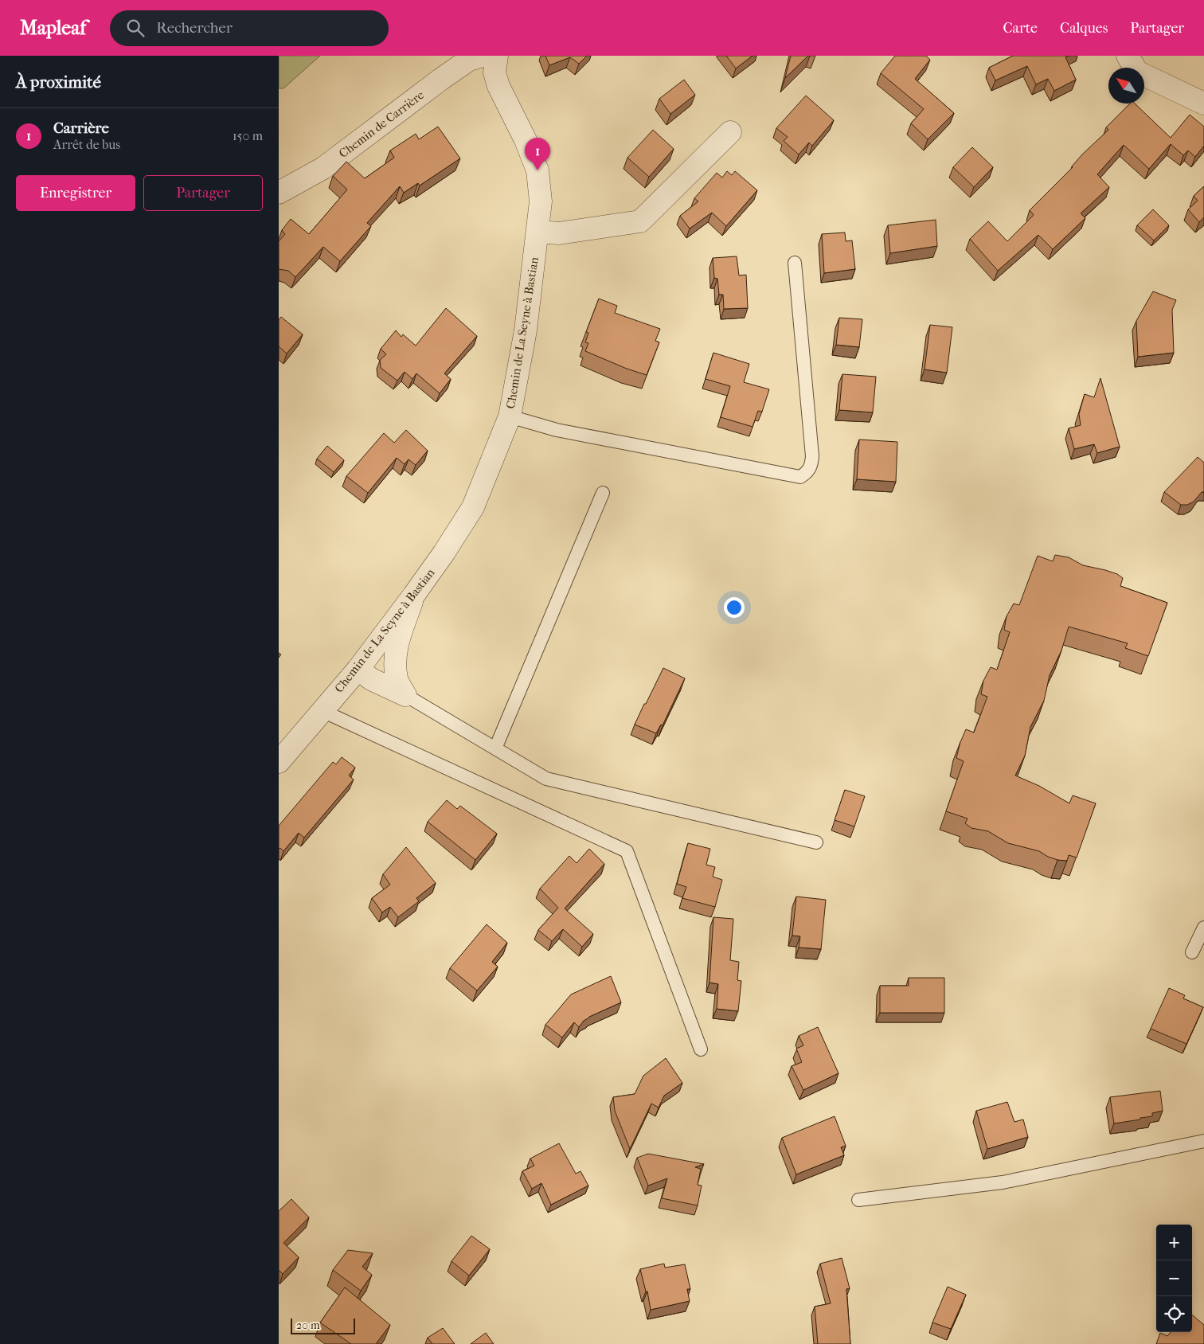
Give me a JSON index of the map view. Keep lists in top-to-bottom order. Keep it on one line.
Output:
{"streets":{"street":["Chemin de Carrière","Chemin de La Seyne à Bastian"]},"crossings":[["Chemin de Carrière","Chemin de La Seyne à Bastian"]],"scale_bar":"20 m","north":"top left","page":{"header":"Mapleaf","search":"Rechercher","nav":["Carte","Calques","Partager"],"heading":"À proximité","list":[{"mark":"1","name":"Carrière","note":"Arrêt de bus","value":"150 m"}],"pins":"1","buttons":["Enregistrer","Partager"],"map_buttons":["+","−"],"scale":"20 m"}}
